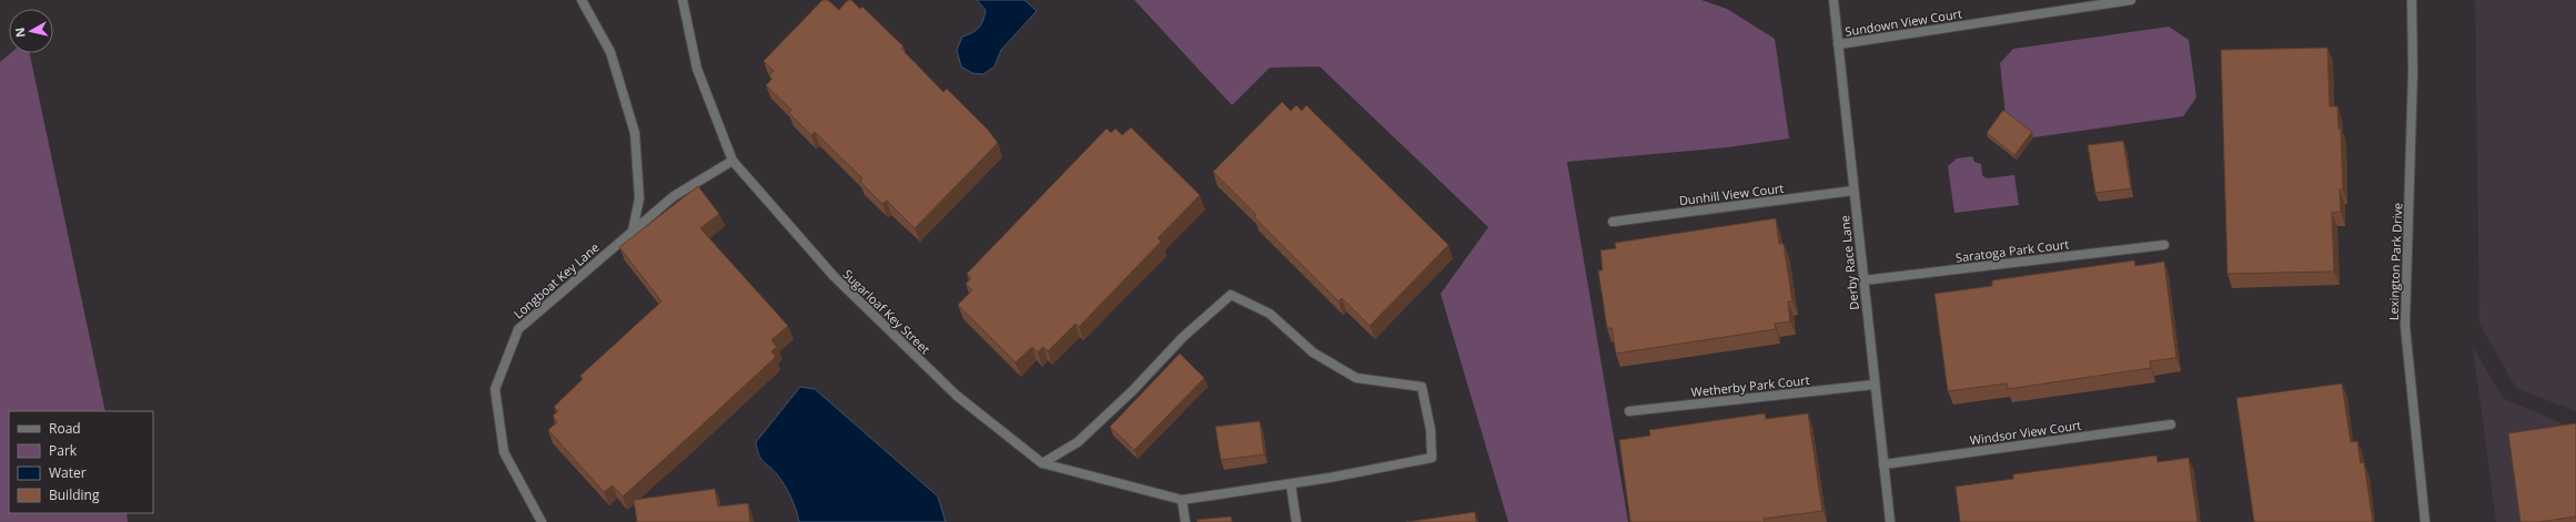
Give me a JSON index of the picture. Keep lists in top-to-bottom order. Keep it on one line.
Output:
{"streets":{"street":["Sundown View Court","Dunhill View Court","Saratoga Park Court","Lexington Park Drive","Derby Race Lane","Longboat Key Lane","Sugarloaf Key Street","Wetherby Park Court","Windsor View Court"]},"crossings":[["Sundown View Court","Derby Race Lane"],["Dunhill View Court","Derby Race Lane"],["Saratoga Park Court","Derby Race Lane"],["Derby Race Lane","Wetherby Park Court"],["Derby Race Lane","Windsor View Court"],["Longboat Key Lane","Sugarloaf Key Street"]],"legend":["Road","Park","Water","Building"],"north":"left"}
